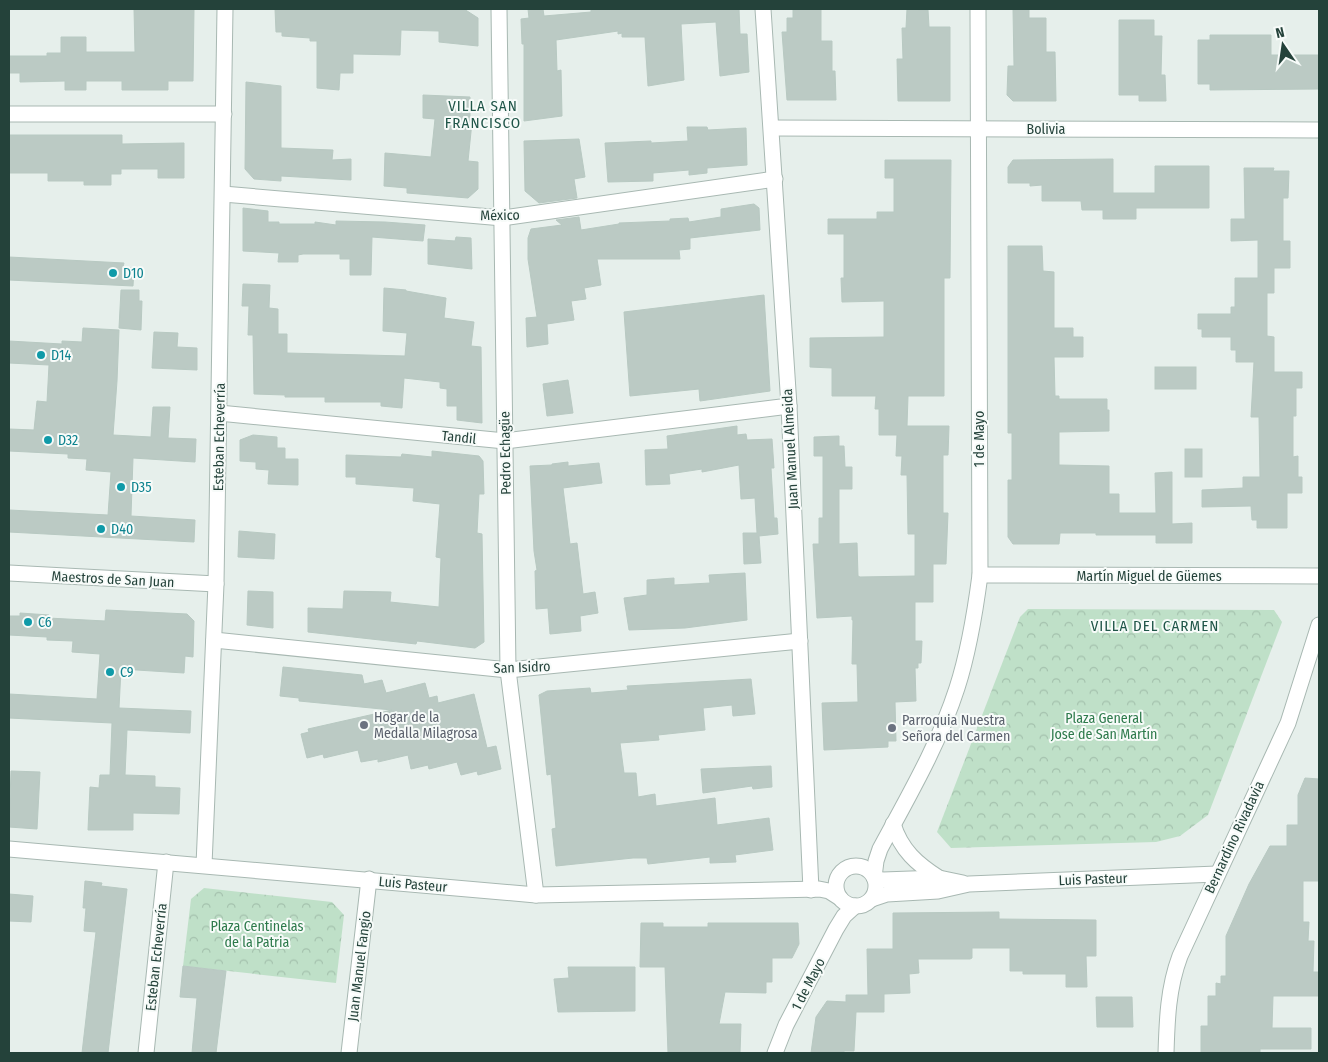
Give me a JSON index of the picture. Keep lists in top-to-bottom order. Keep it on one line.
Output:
{"streets":{"street":["Bolivia","México","Esteban Echeverría","Tandil","1 de Mayo","Juan Manuel Almeida","Pedro Echagüe","Martín Miguel de Güemes","Maestros de San Juan","San Isidro","Bernardino Rivadavia","Luis Pasteur","Juan Manuel Fangio"]},"crossings":[["Bolivia","1 de Mayo"],["Bolivia","Juan Manuel Almeida"],["México","Esteban Echeverría"],["México","Juan Manuel Almeida"],["México","Pedro Echagüe"],["Esteban Echeverría","Tandil"],["Esteban Echeverría","Maestros de San Juan"],["Esteban Echeverría","San Isidro"],["Esteban Echeverría","Luis Pasteur"],["Tandil","Juan Manuel Almeida"],["Tandil","Pedro Echagüe"],["1 de Mayo","Martín Miguel de Güemes"],["1 de Mayo","Luis Pasteur"],["Juan Manuel Almeida","San Isidro"],["Juan Manuel Almeida","Luis Pasteur"],["Pedro Echagüe","San Isidro"],["Pedro Echagüe","Luis Pasteur"],["Bernardino Rivadavia","Luis Pasteur"],["Luis Pasteur","Juan Manuel Fangio"]],"districts":["VILLA SAN FRANCISCO","VILLA DEL CARMEN"],"parks":["Plaza General Jose de San Martín","Plaza Centinelas de la Patria"],"places":["D10","D14","D32","D35","D40","C6","C9","Hogar de la Medalla Milagrosa","Parroquia Nuestra Señora del Carmen"],"north":"top"}
